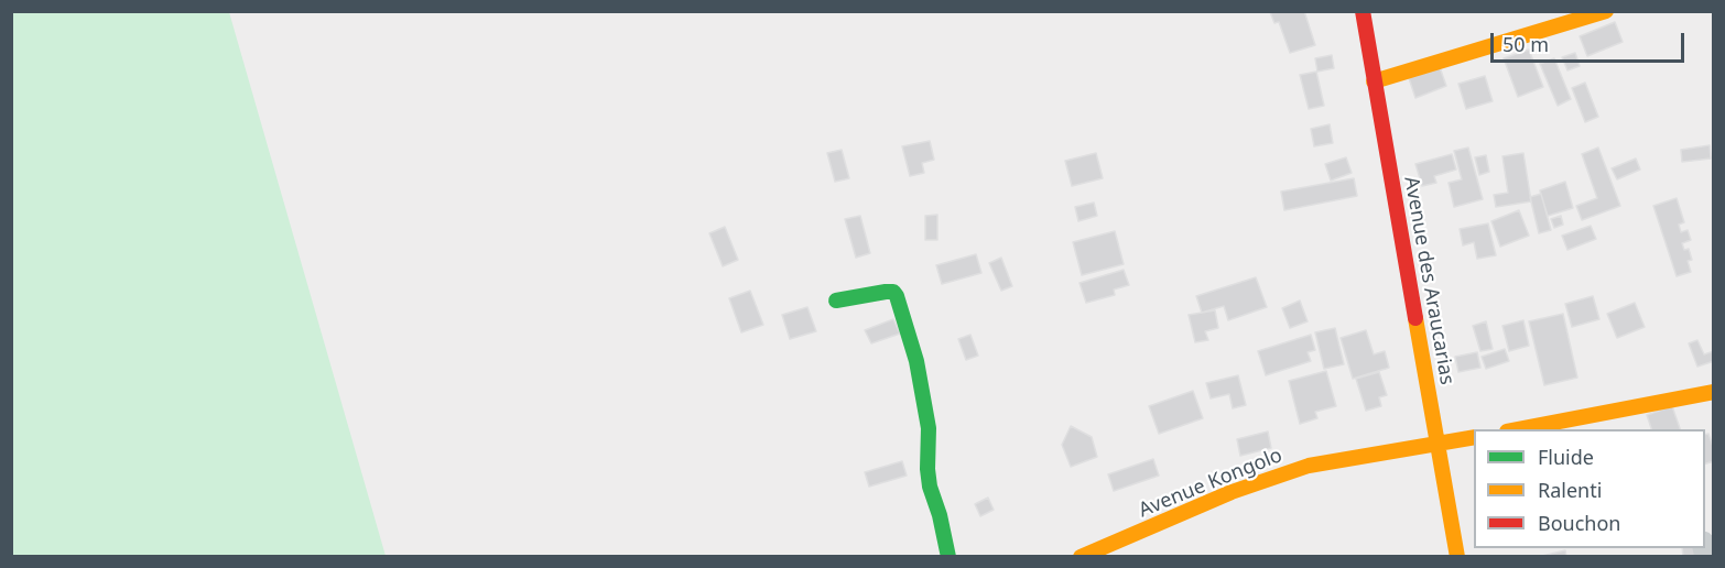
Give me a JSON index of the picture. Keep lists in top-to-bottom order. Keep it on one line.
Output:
{"streets":{"street":["Avenue des Araucarias","Avenue Kongolo"]},"crossings":[["Avenue des Araucarias","Avenue Kongolo"]],"legend":["Fluide","Ralenti","Bouchon"],"scale_bar":"50 m"}
